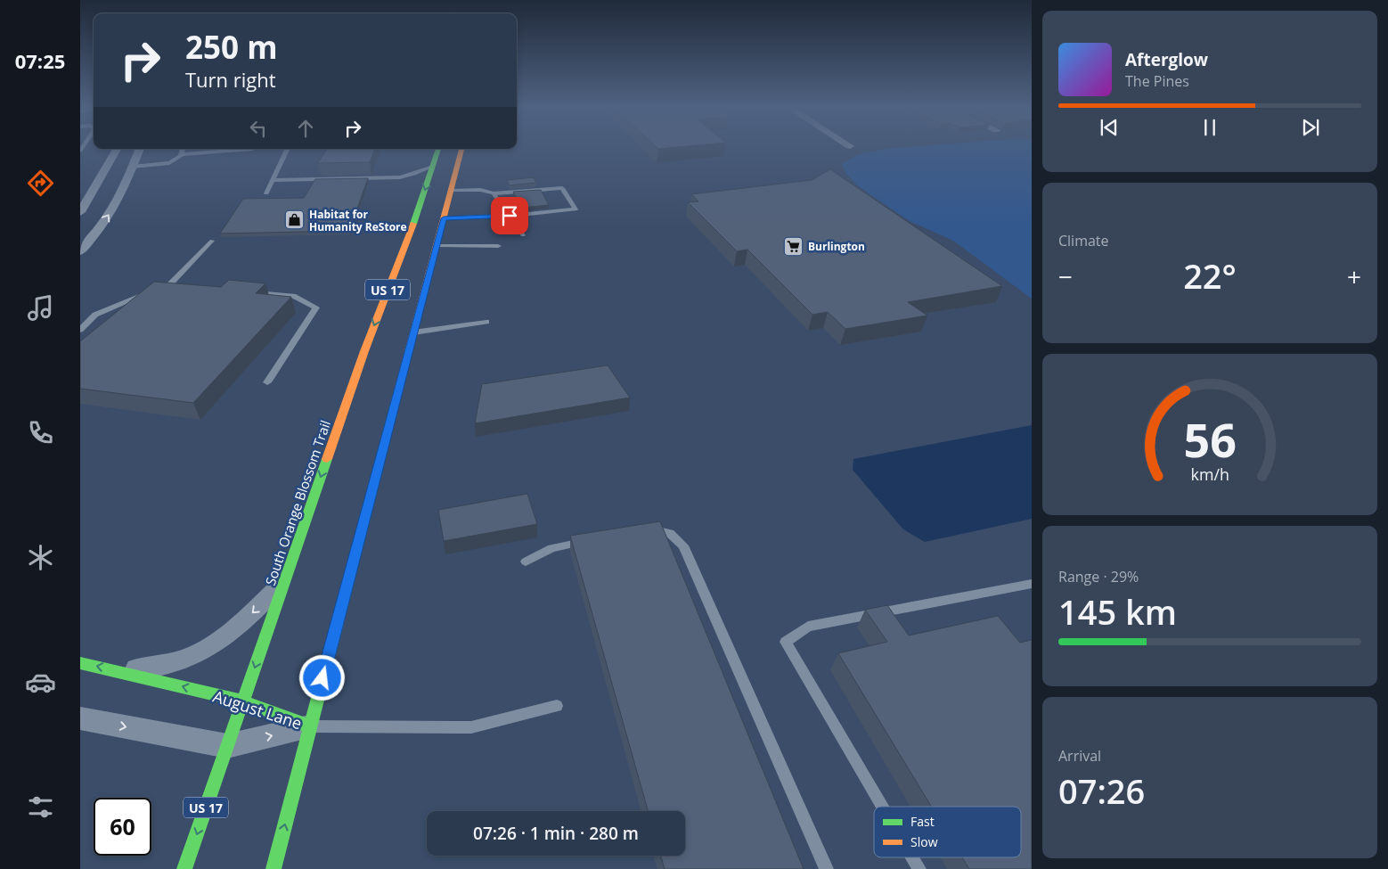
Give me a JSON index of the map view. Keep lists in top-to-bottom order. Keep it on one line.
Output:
{"streets":{"main road":["US 17","South Orange Blossom Trail","August Lane"]},"crossings":[["US 17","August Lane"],["South Orange Blossom Trail","August Lane"]],"places":{"shop":["Habitat for Humanity ReStore"],"supermarket":["Burlington"]},"legend":["Fast","Slow"],"page":{"tabs":"07:25","turn":["250 m","Turn right"],"song":["Afterglow","The Pines"],"tile":["Climate",["Range · 29%","145 km"],["Arrival","07:26"]],"heat":["−","22°","+"],"limit":"60","trip":"07:26 · 1 min · 280 m","gauge":["56","km/h"]}}
